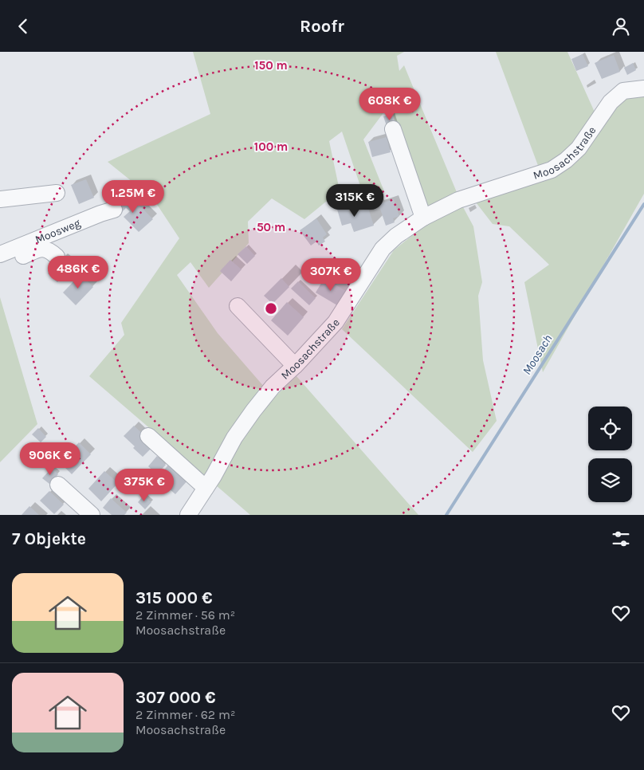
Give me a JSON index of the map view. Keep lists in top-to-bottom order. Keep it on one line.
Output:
{"streets":{"street":["Moosachstraße","Moosweg"]},"water":["Moosach"],"page":{"header":"Roofr","price":["608K €","1.25M €","315K €","486K €","307K €","906K €","375K €"],"heading":"7 Objekte","list":[{"name":"315 000 €","note":"2 Zimmer · 56 m² · Moosachstraße"},{"name":"307 000 €","note":"2 Zimmer · 62 m² · Moosachstraße"}]},"rings":["150 m","100 m","50 m"]}
